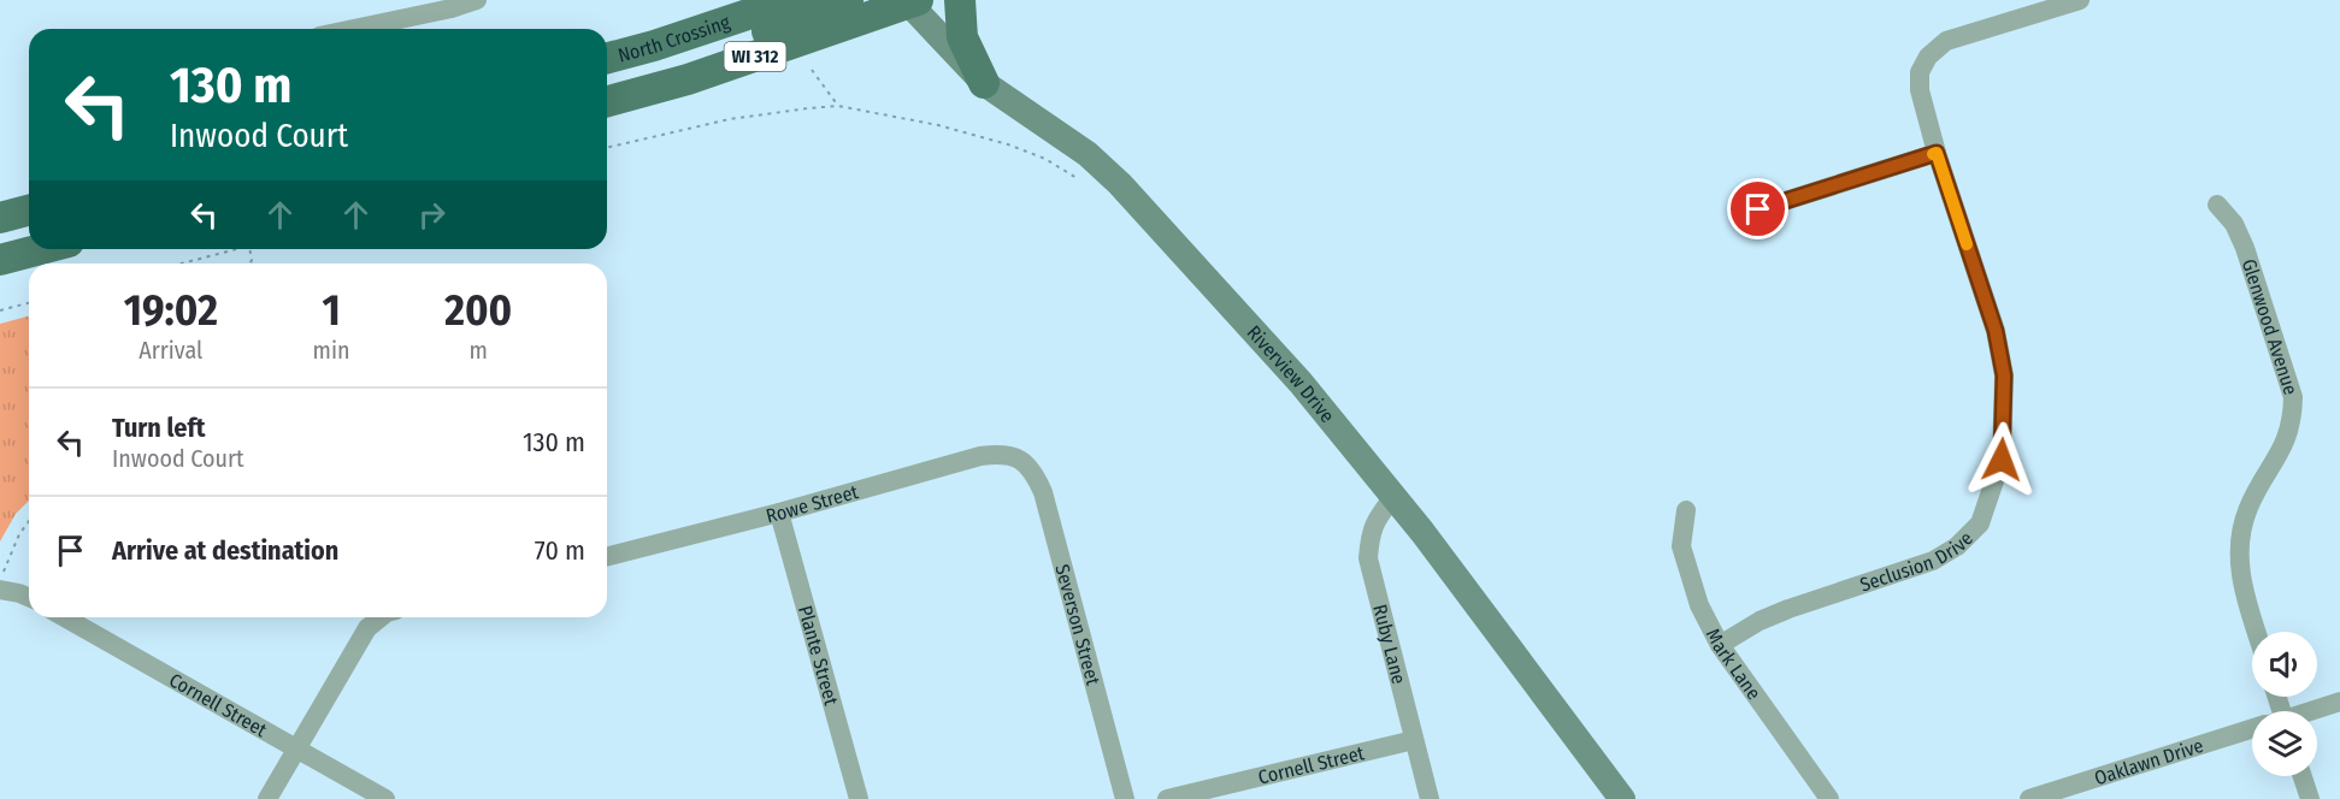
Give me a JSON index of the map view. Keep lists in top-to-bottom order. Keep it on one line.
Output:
{"streets":{"main road":["North Crossing","WI 312"],"street":["Glenwood Avenue","Riverview Drive","Rowe Street","Seclusion Drive","Severson Street","Ruby Lane","Plante Street","Mark Lane","Cornell Street","Oaklawn Drive"]},"crossings":[["WI 312","Riverview Drive"],["Riverview Drive","Ruby Lane"],["Rowe Street","Severson Street"],["Rowe Street","Plante Street"],["Seclusion Drive","Mark Lane"],["Ruby Lane","Cornell Street"]],"page":{"turn":["130 m","Inwood Court"],"eta":["19:02","Arrival","1","min","200","m"],"list":[{"name":"Turn left","note":"Inwood Court","value":"130 m"},{"name":"Arrive at destination","value":"70 m"}]}}
